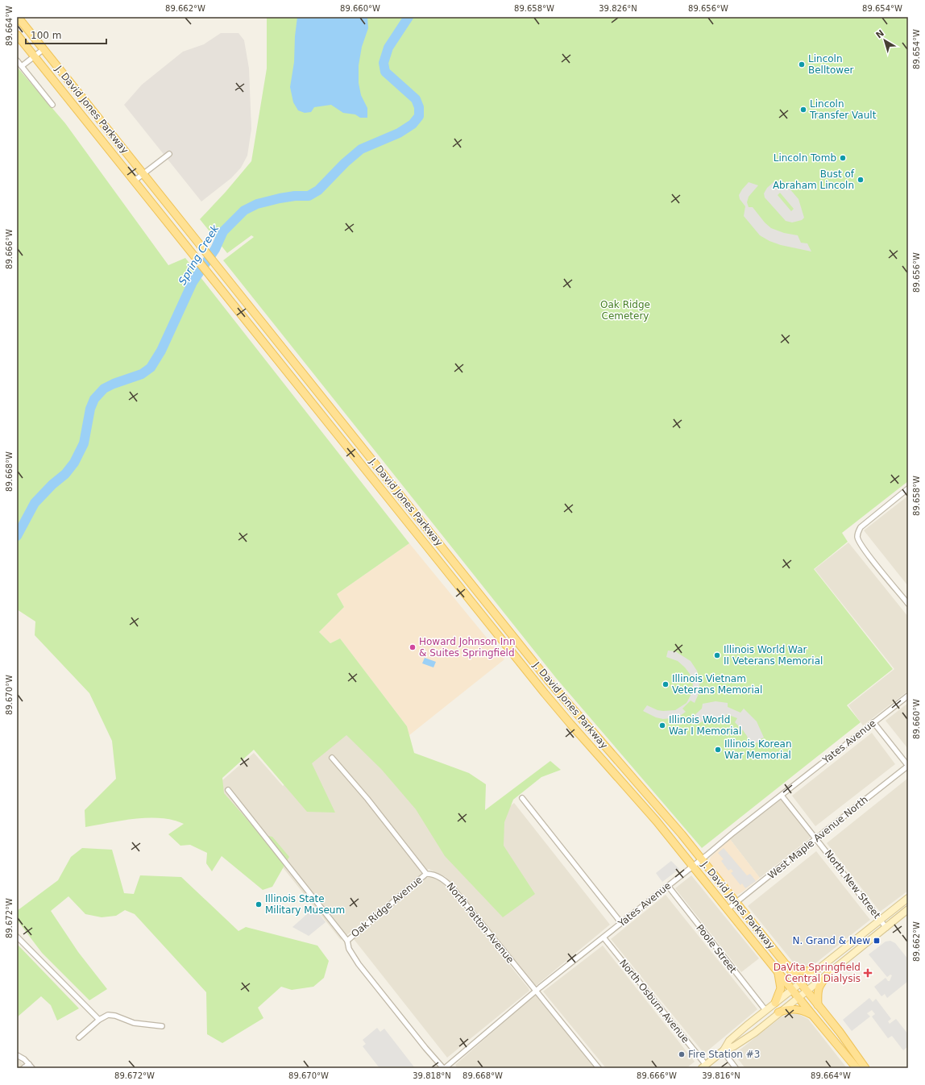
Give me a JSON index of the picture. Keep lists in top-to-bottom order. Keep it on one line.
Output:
{"streets":{"main road":["J. David Jones Parkway"],"street":["Yates Avenue","West Maple Avenue North","North New Street","Oak Ridge Avenue","North Patton Avenue","Poole Street","North Osburn Avenue"]},"crossings":[["J. David Jones Parkway","Yates Avenue"],["J. David Jones Parkway","West Maple Avenue North"],["Yates Avenue","North New Street"],["Yates Avenue","North Patton Avenue"],["Yates Avenue","Poole Street"],["Yates Avenue","North Osburn Avenue"],["West Maple Avenue North","North New Street"],["Oak Ridge Avenue","North Patton Avenue"]],"water":["Spring Creek"],"parks":["Oak Ridge Cemetery"],"places":{"other":["Lincoln Belltower","Lincoln Transfer Vault","Lincoln Tomb","Bust of Abraham Lincoln","Howard Johnson Inn & Suites Springfield","Illinois World War II Veterans Memorial","Illinois Vietnam Veterans Memorial","Illinois World War I Memorial","Illinois Korean War Memorial","Illinois State Military Museum","Fire Station #3"],"transit":["N. Grand & New"],"health":["DaVita Springfield Central Dialysis"]},"scale_bar":"100 m","north":"top left","coordinates":["89.662°W","89.660°W","89.658°W","39.826°N","89.656°W","89.654°W","89.664°W","89.666°W","89.668°W","89.670°W","89.672°W","39.818°N","39.816°N"]}
